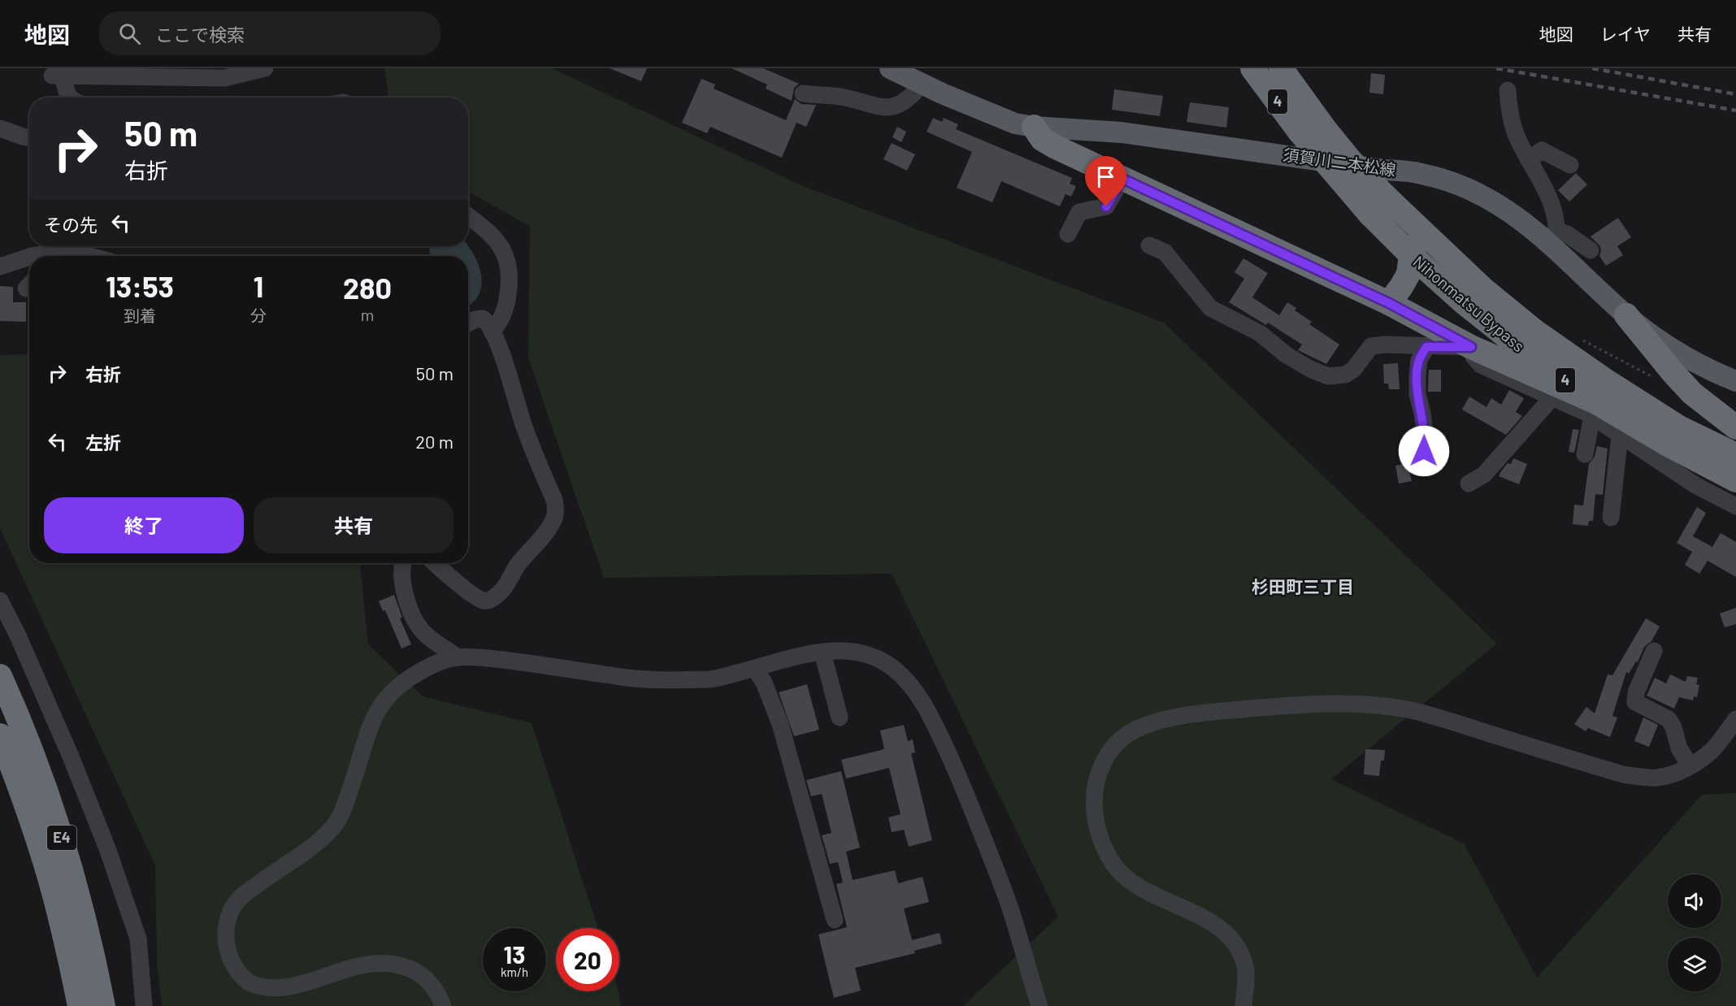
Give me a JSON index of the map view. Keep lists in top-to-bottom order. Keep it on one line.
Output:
{"streets":{"highway":["4","Nihonmatsu Bypass","E4"],"main road":["須賀川二本松線"]},"districts":["杉田町三丁目"],"page":{"header":"地図","search":"ここで検索","nav":["地図","レイヤ","共有"],"turn":["50 m","右折"],"then":"その先","eta":["13:53","到着","1","分","280","m"],"list":[{"name":"右折","value":"50 m"},{"name":"左折","value":"20 m"}],"buttons":["終了","共有"],"speed":"13 km/h","limit":"20"}}
